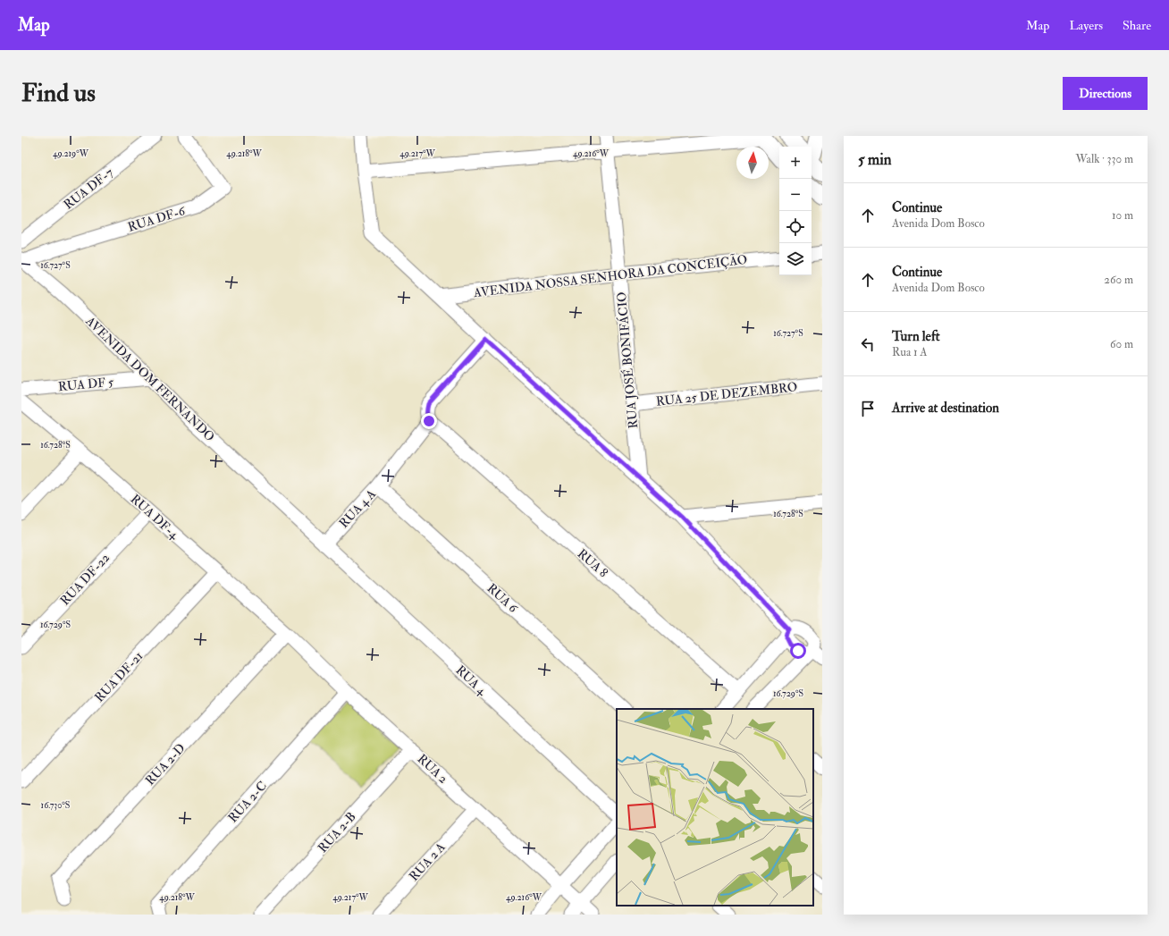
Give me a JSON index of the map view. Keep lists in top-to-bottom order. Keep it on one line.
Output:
{"streets":{"street":["RUA DF-7","RUA DF-6","AVENIDA NOSSA SENHORA DA CONCEIÇÃO","RUA JOSÉ BONIFÁCIO","AVENIDA DOM FERNANDO","RUA DF 5","RUA 25 DE DEZEMBRO","RUA 4 A","RUA DF-4","RUA 8","RUA DF-22","RUA 6","RUA DF-21","RUA 4","RUA 2-D","RUA 2","RUA 2-C","RUA 2-B","RUA 2 A"]},"crossings":[["RUA DF-6","AVENIDA DOM FERNANDO"],["AVENIDA NOSSA SENHORA DA CONCEIÇÃO","RUA JOSÉ BONIFÁCIO"],["RUA JOSÉ BONIFÁCIO","RUA 25 DE DEZEMBRO"],["AVENIDA DOM FERNANDO","RUA DF 5"],["AVENIDA DOM FERNANDO","RUA 4 A"],["AVENIDA DOM FERNANDO","RUA 4"],["RUA 4 A","RUA 8"],["RUA 4 A","RUA 6"],["RUA 4 A","RUA 4"],["RUA DF-4","RUA DF-22"],["RUA DF-4","RUA DF-21"],["RUA DF-4","RUA 2-D"],["RUA DF-4","RUA 2"],["RUA 2-D","RUA 2"],["RUA 2","RUA 2-C"],["RUA 2","RUA 2-B"],["RUA 2","RUA 2 A"]],"north":"top","page":{"header":"Map","nav":["Map","Layers","Share"],"buttons":"Directions","title":"Find us","heading":["5 min","Walk · 330 m"],"map_buttons":["+","−"],"list":[["Continue","Avenida Dom Bosco","10 m"],["Continue","Avenida Dom Bosco","260 m"],["Turn left","Rua 1 A","60 m"],"Arrive at destination"]},"coordinates":["49.219°W","49.218°W","49.217°W","49.216°W","16.727°S","16.728°S","16.729°S","16.730°S"]}
